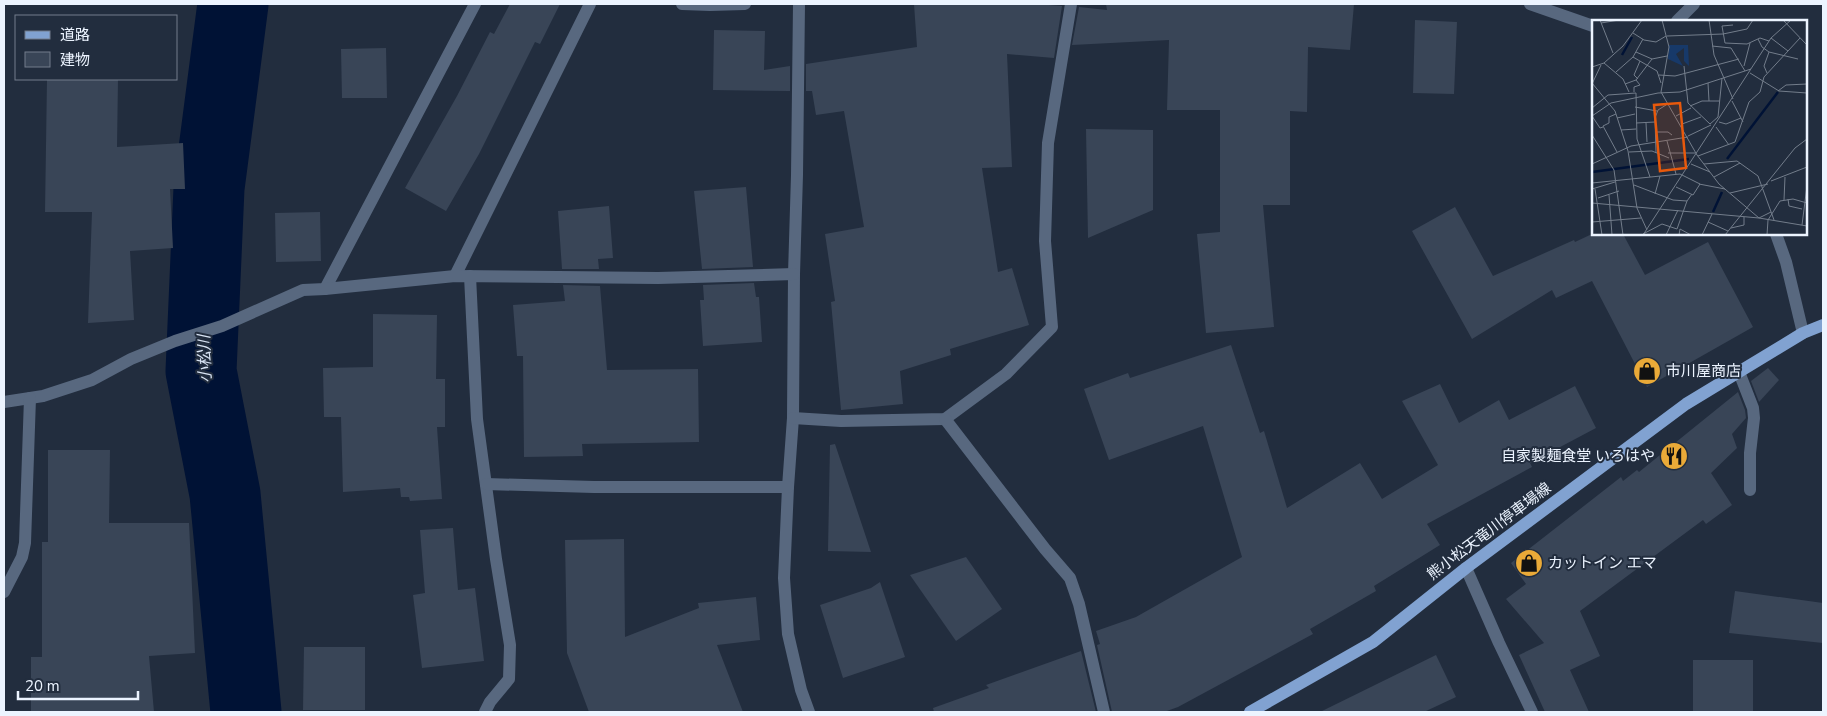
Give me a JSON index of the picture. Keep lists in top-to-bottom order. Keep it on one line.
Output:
{"streets":{"main road":["熊小松天竜川停車場線"]},"water":["小松川"],"places":{"shop":["市川屋商店","カットイン エマ"],"restaurant":["自家製麺食堂 いろはや"]},"legend":["道路","建物"],"scale_bar":"20 m"}
